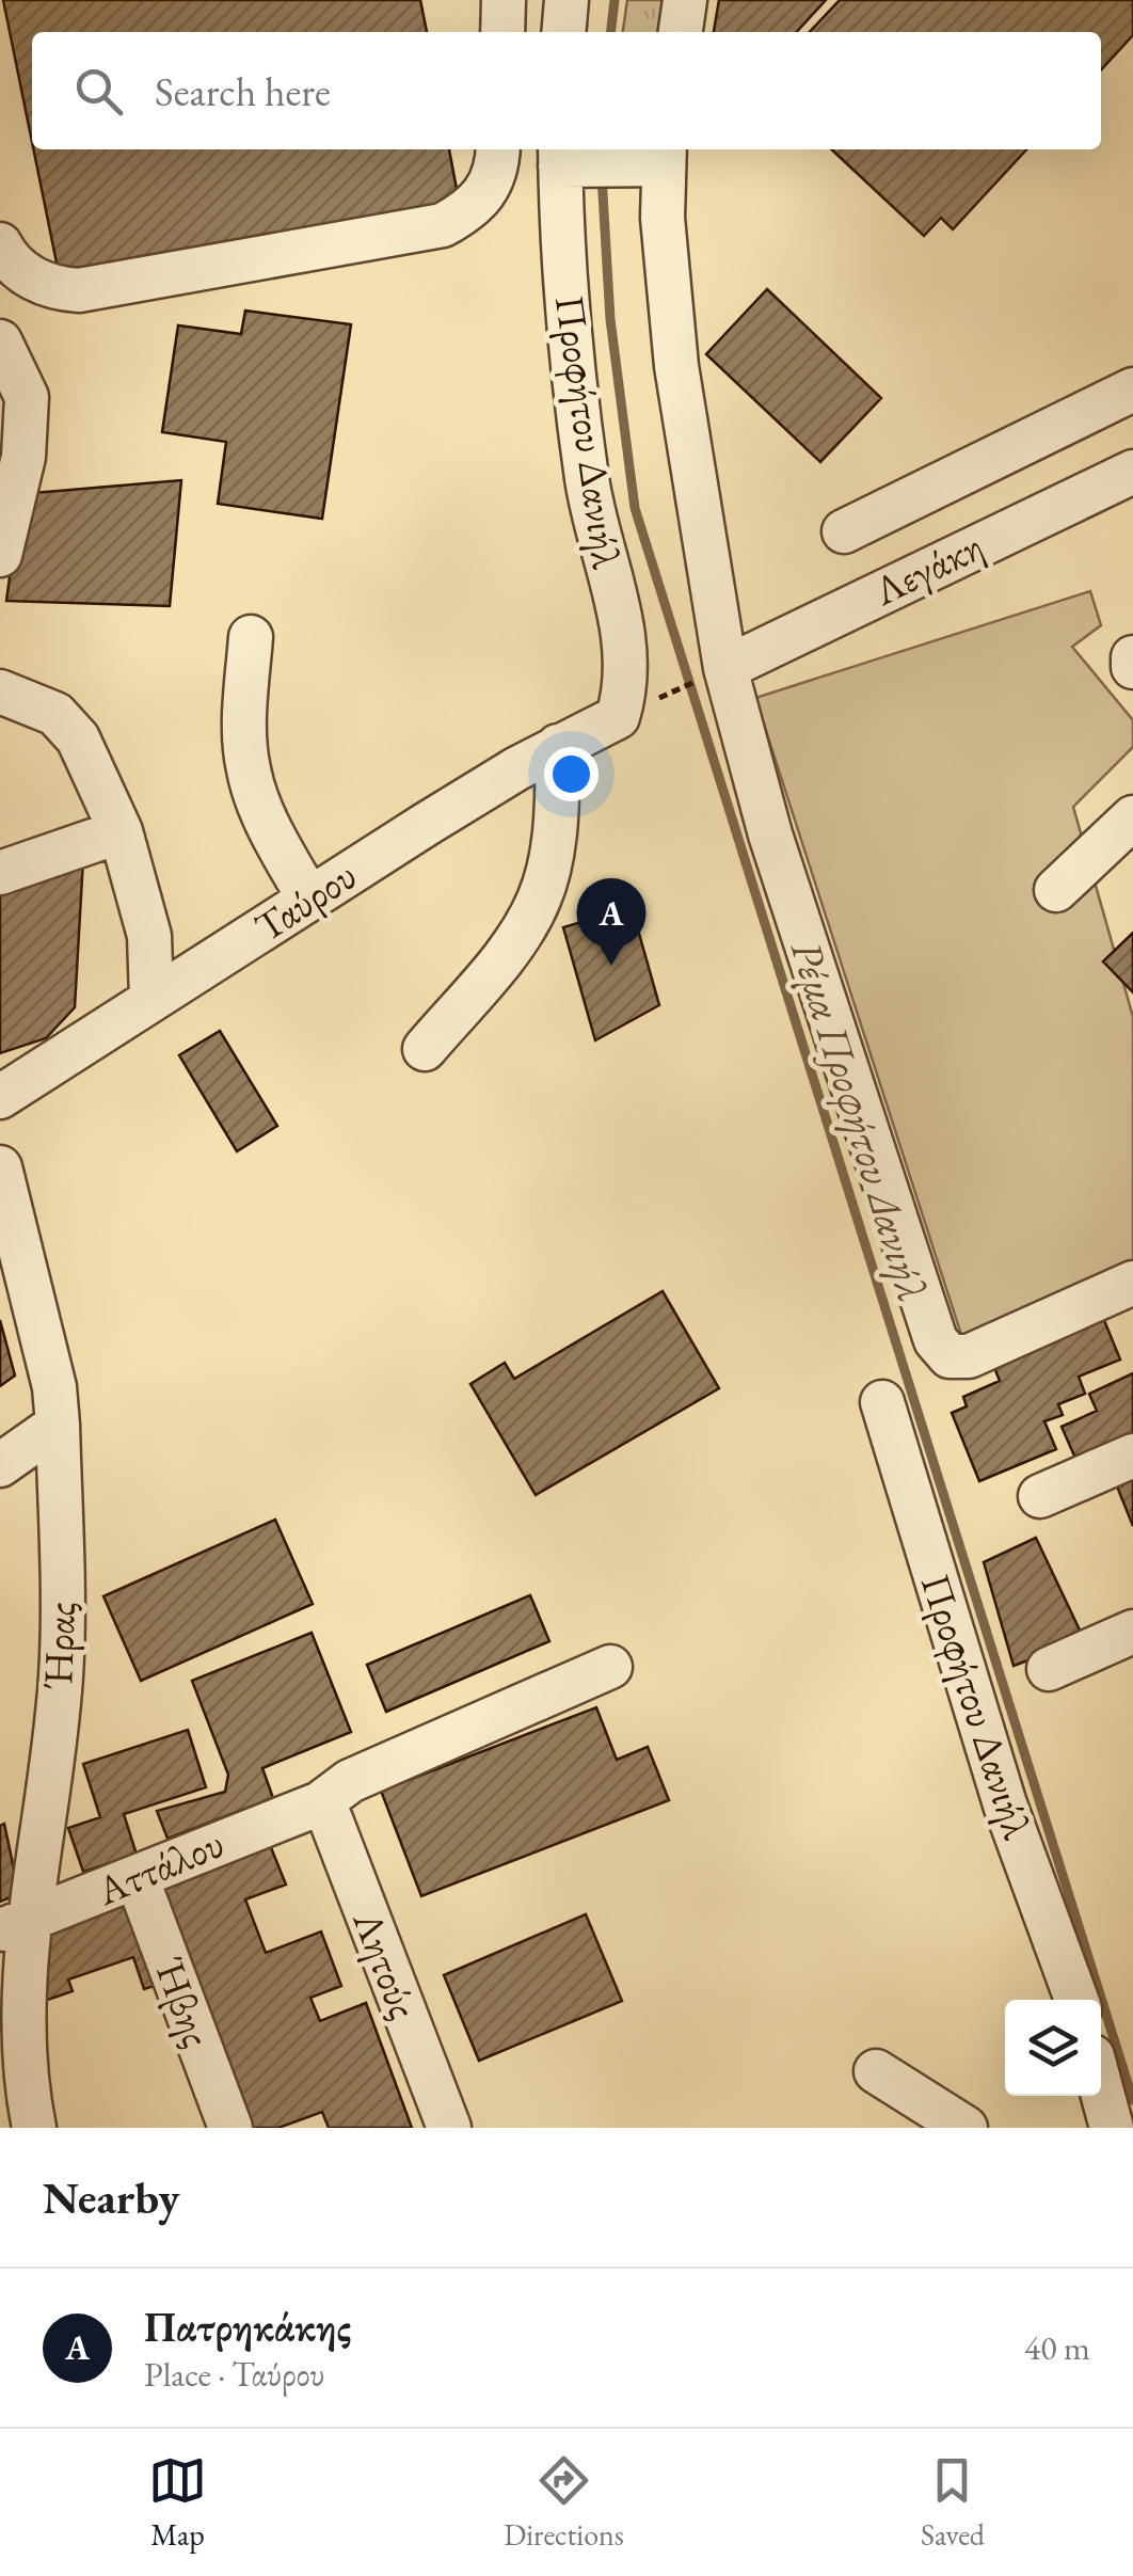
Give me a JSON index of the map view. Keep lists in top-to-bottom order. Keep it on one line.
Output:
{"streets":{"street":["Προφήτου Δανιήλ","Λεγάκη","Ταύρου","Ήρας","Αττάλου","Λητούς","Ήβης"]},"crossings":[["Προφήτου Δανιήλ","Ταύρου"],["Ήρας","Αττάλου"],["Αττάλου","Λητούς"],["Αττάλου","Ήβης"]],"water":["Ρέμα Προφήτου Δανιήλ"],"page":{"search":"Search here","pins":"A","heading":"Nearby","list":[{"mark":"A","name":"Πατρηκάκης","note":"Place · Ταύρου","value":"40 m"}],"nav":["Map","Directions","Saved"]}}
